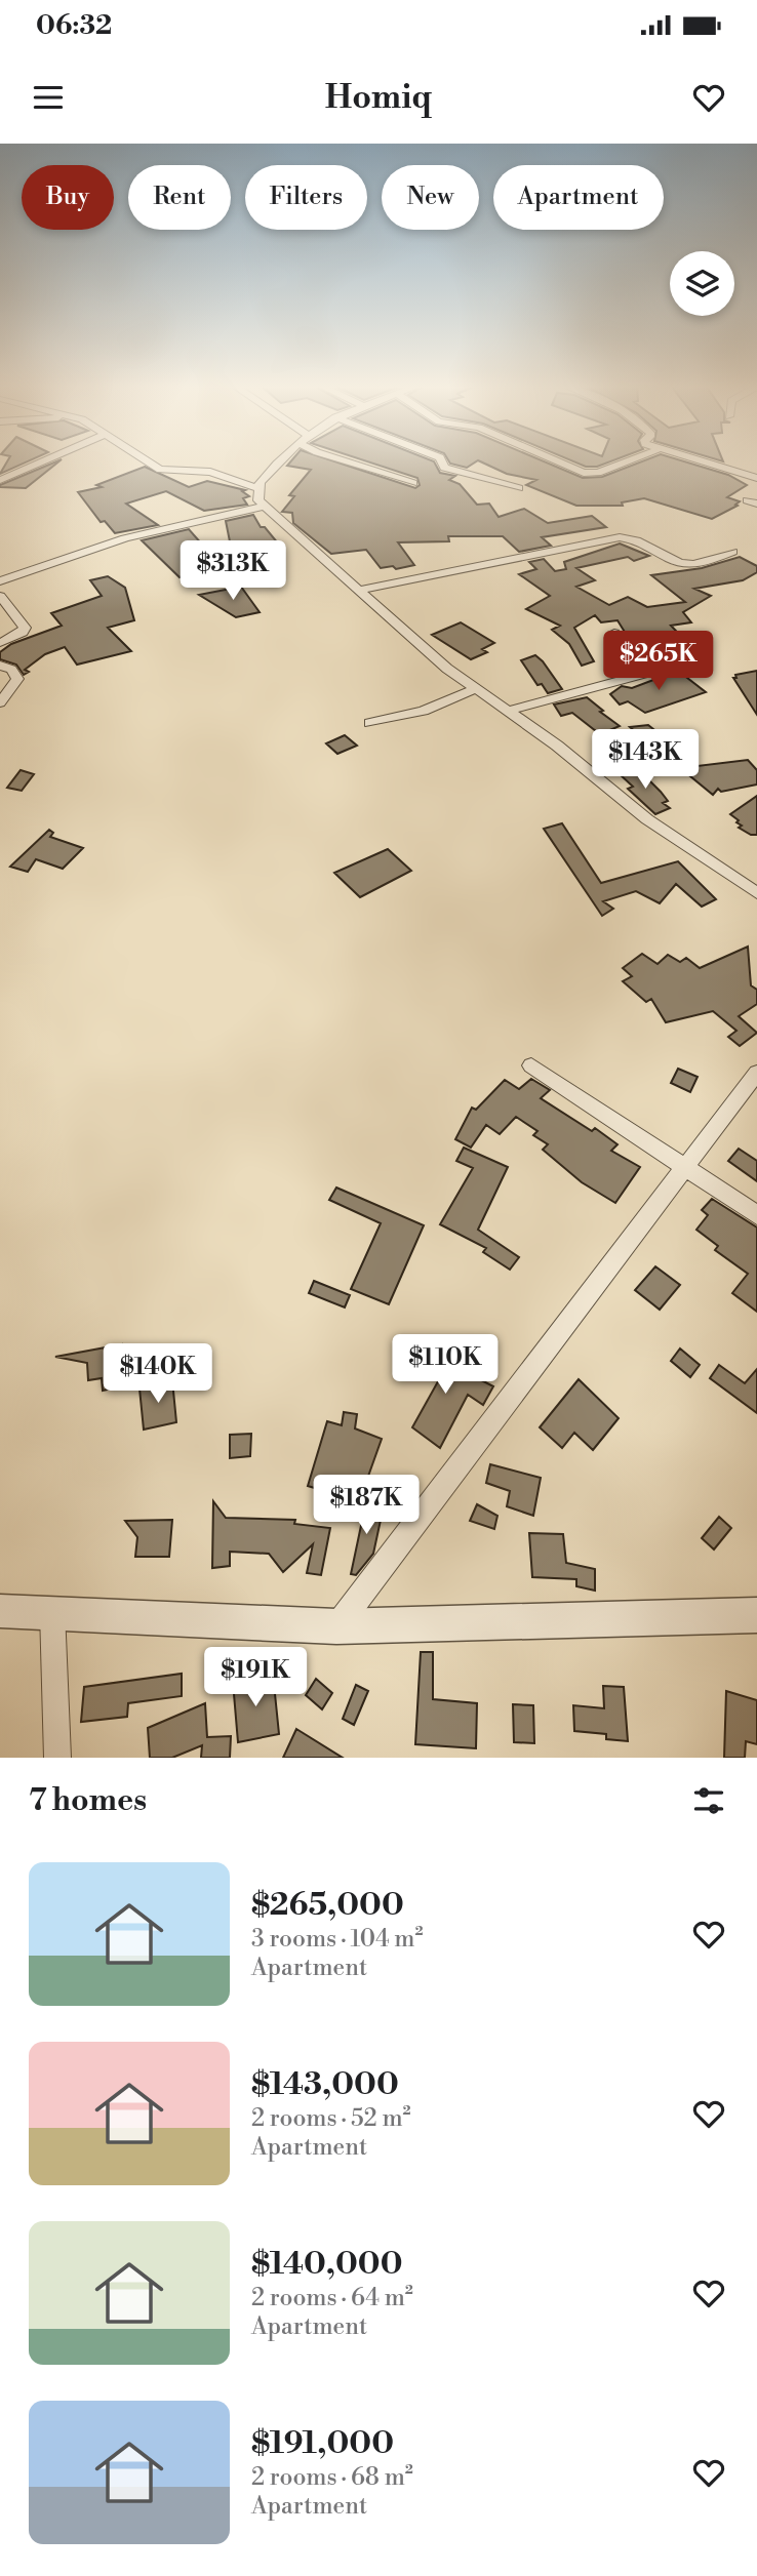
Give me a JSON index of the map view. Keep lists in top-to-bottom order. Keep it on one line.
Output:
{"page":{"status":"06:32","header":"Homiq","chip":["Buy","Rent","Filters","New","Apartment"],"price":["$313K","$265K","$143K","$110K","$140K","$187K","$191K"],"heading":"7 homes","list":[{"name":"$265,000","note":"3 rooms · 104 m² · Apartment"},{"name":"$143,000","note":"2 rooms · 52 m² · Apartment"},{"name":"$140,000","note":"2 rooms · 64 m² · Apartment"},{"name":"$191,000","note":"2 rooms · 68 m² · Apartment"}]}}
